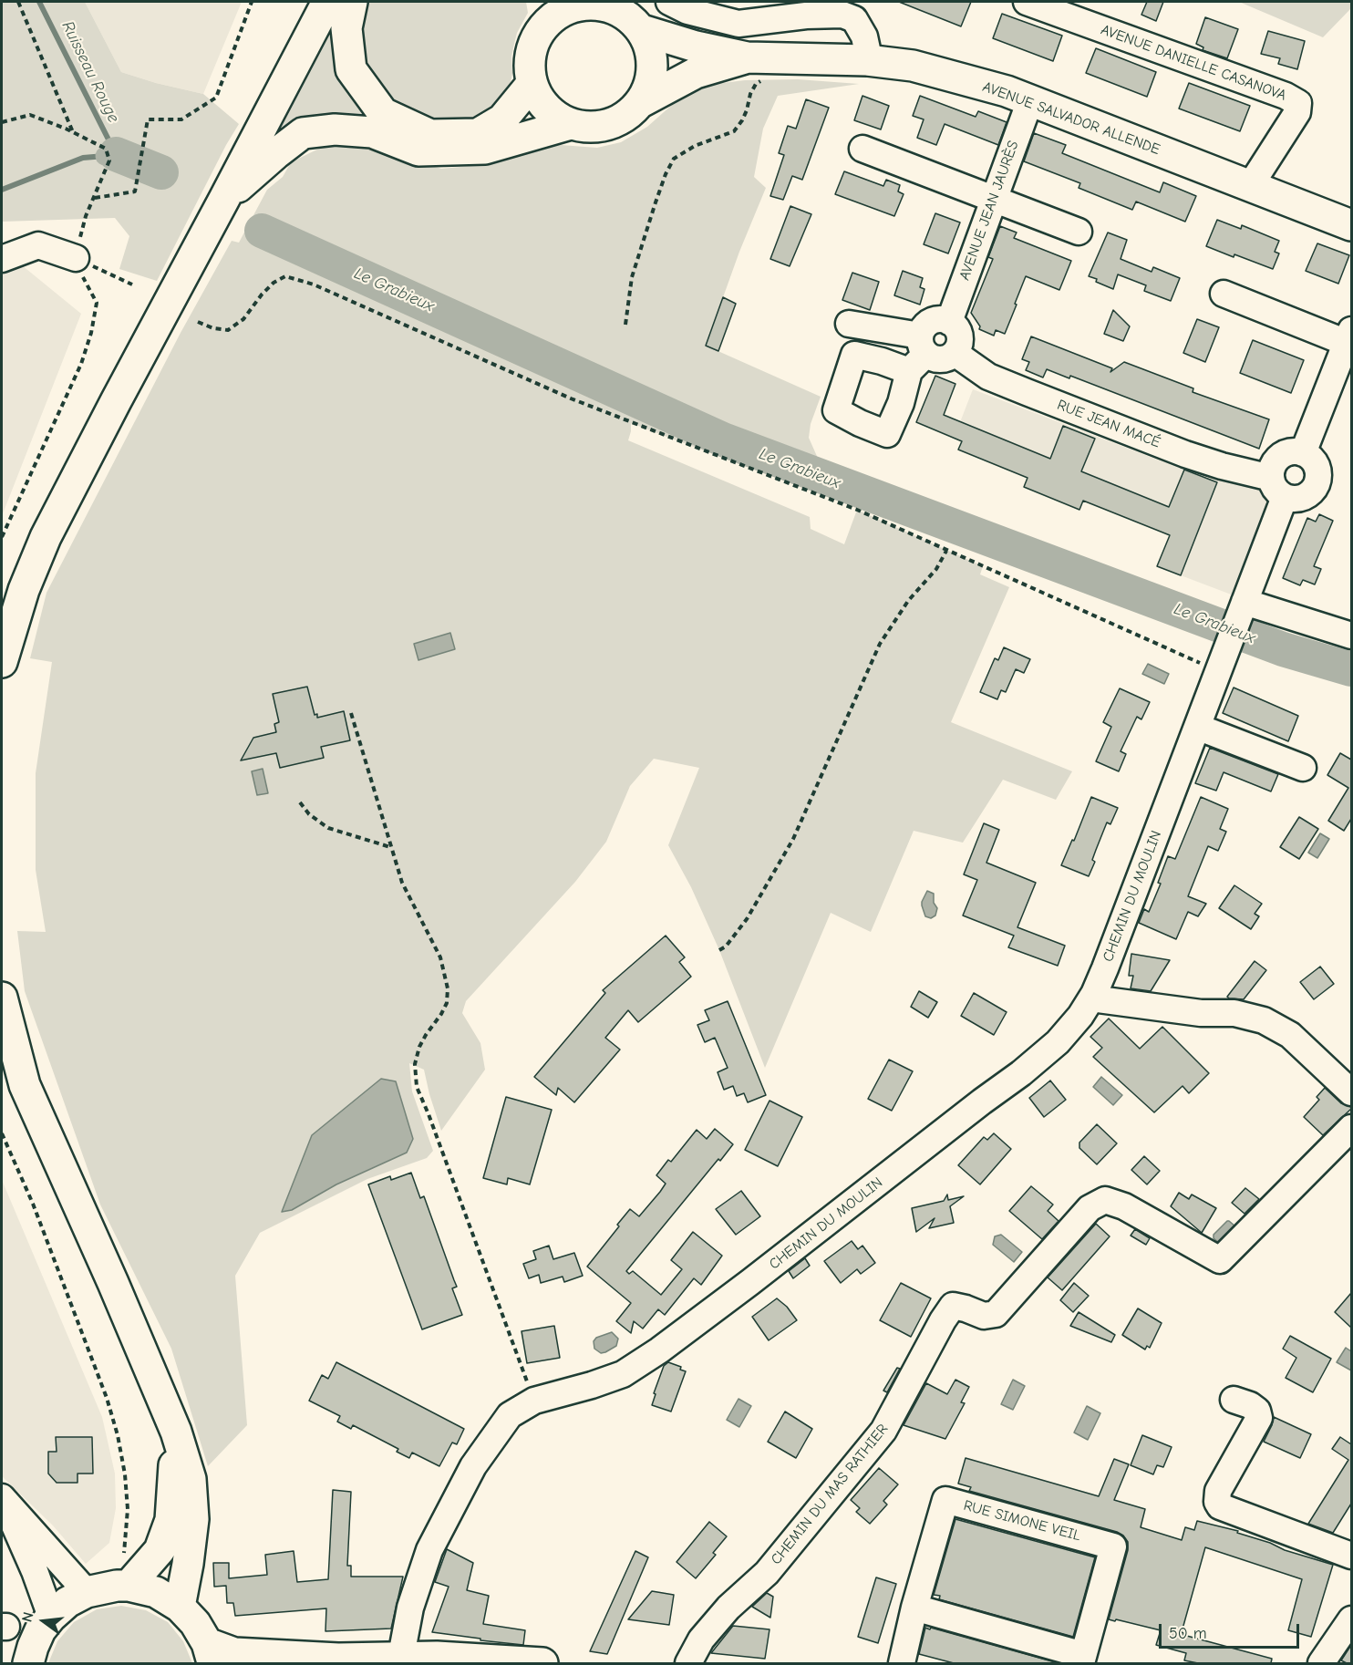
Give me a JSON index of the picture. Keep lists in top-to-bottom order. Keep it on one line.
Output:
{"streets":{"main road":["AVENUE SALVADOR ALLENDE"],"street":["AVENUE DANIELLE CASANOVA","AVENUE JEAN JAURÈS","RUE JEAN MACÉ","CHEMIN DU MOULIN","CHEMIN DU MAS RATHIER","RUE SIMONE VEIL"]},"crossings":[["AVENUE DANIELLE CASANOVA","AVENUE SALVADOR ALLENDE"],["AVENUE SALVADOR ALLENDE","AVENUE JEAN JAURÈS"],["AVENUE JEAN JAURÈS","RUE JEAN MACÉ"],["RUE JEAN MACÉ","CHEMIN DU MOULIN"]],"water":["Ruisseau Rouge","Le Grabieux"],"scale_bar":"50 m","north":"left"}
